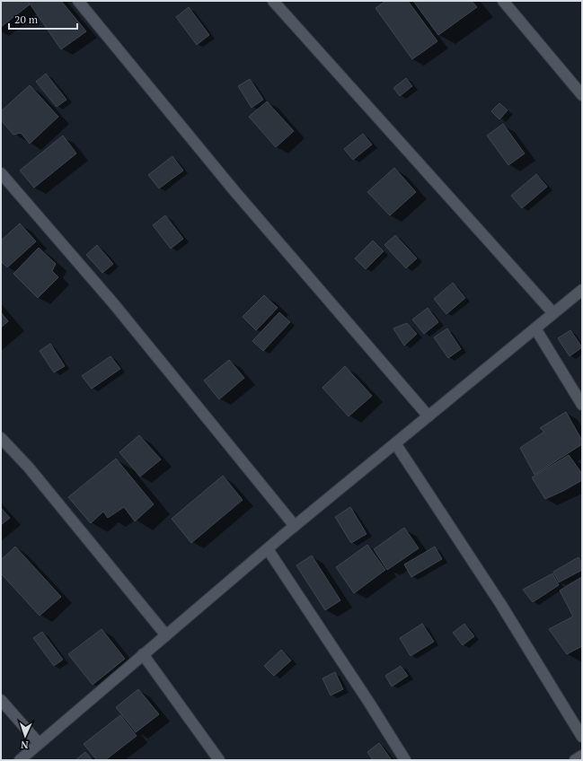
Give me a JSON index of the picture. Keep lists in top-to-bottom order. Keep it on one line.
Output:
{"scale_bar":"20 m","north":"bottom"}
